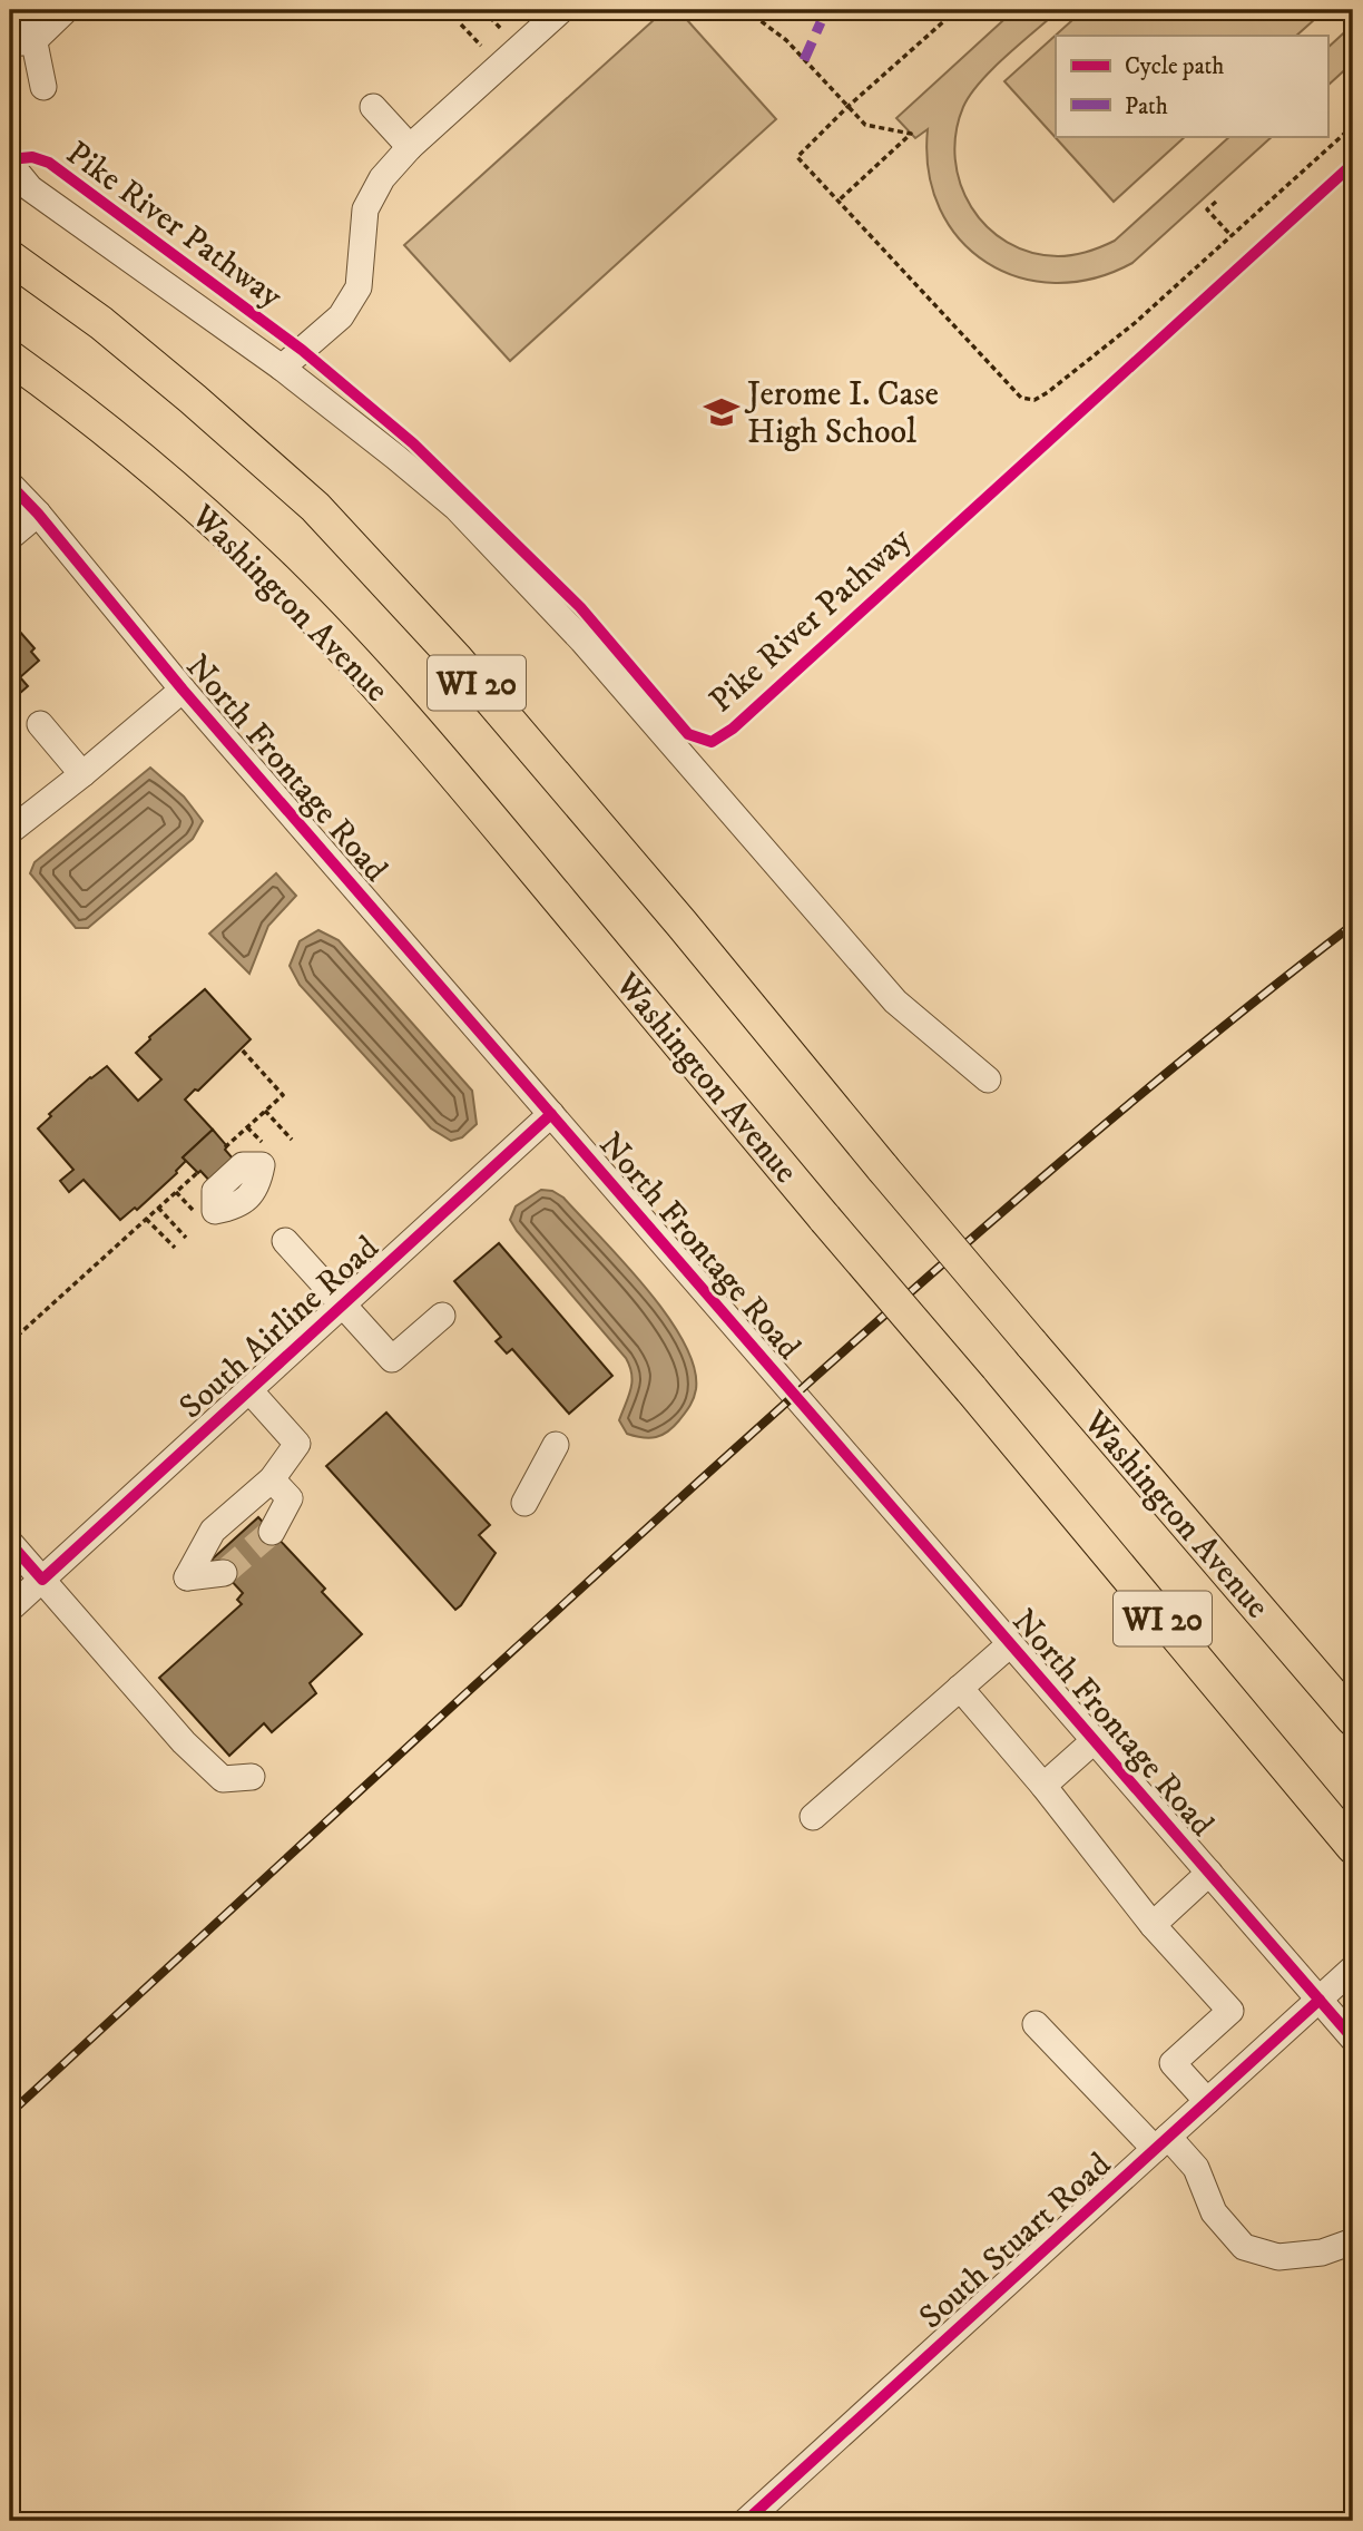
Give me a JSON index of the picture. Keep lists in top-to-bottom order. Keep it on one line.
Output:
{"streets":{"main road":["Washington Avenue","WI 20"],"street":["North Frontage Road","South Airline Road","South Stuart Road"],"cycle path":["Pike River Pathway"]},"crossings":[["North Frontage Road","South Airline Road"],["North Frontage Road","South Stuart Road"]],"places":{"school or university":["Jerome I. Case High School"]},"legend":["Cycle path","Path"]}
